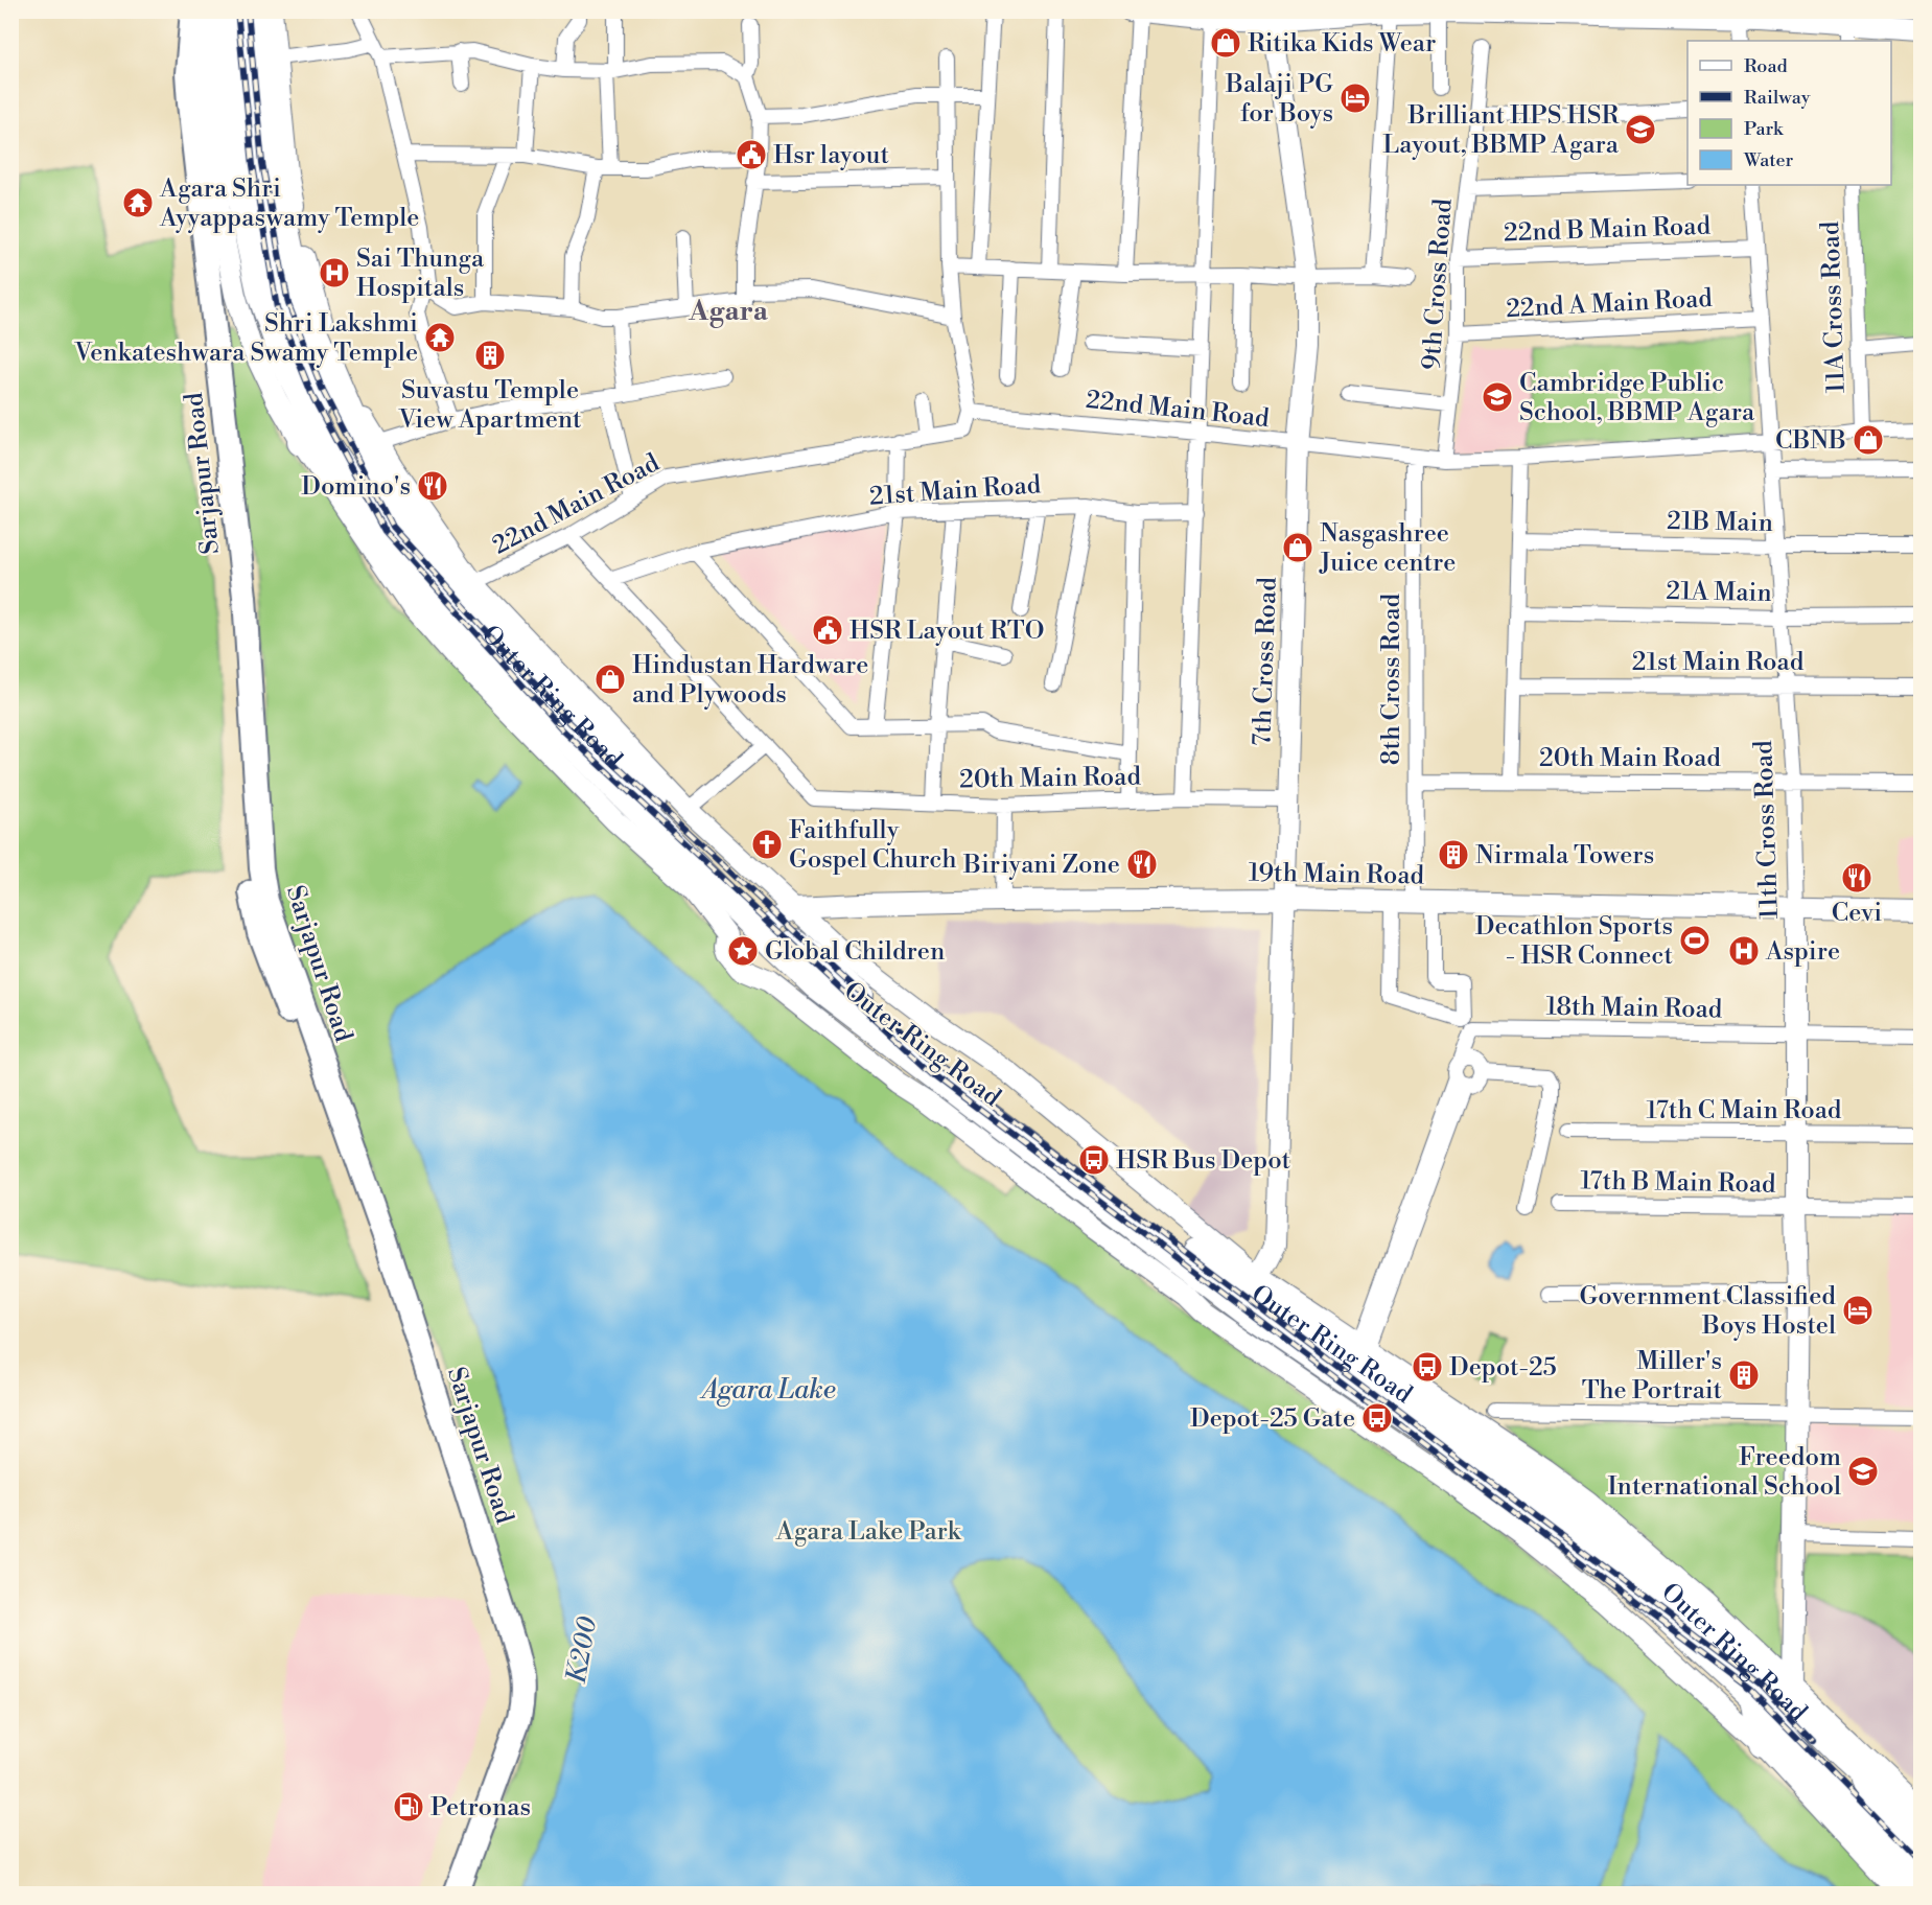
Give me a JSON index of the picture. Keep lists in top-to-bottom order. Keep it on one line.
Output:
{"streets":{"highway":["Outer Ring Road"],"main road":["Sarjapur Road"],"street":["22nd B Main Road","9th Cross Road","22nd A Main Road","11A Cross Road","22nd Main Road","21st Main Road","21B Main","21A Main","7th Cross Road","8th Cross Road","20th Main Road","11th Cross Road","19th Main Road","18th Main Road","17th C Main Road","17th B Main Road"]},"crossings":[["22nd B Main Road","9th Cross Road"],["22nd B Main Road","11th Cross Road"],["9th Cross Road","22nd A Main Road"],["9th Cross Road","22nd Main Road"],["22nd A Main Road","11th Cross Road"],["11A Cross Road","22nd Main Road"],["22nd Main Road","7th Cross Road"],["22nd Main Road","8th Cross Road"],["22nd Main Road","11th Cross Road"],["21st Main Road","11th Cross Road"],["21B Main","11th Cross Road"],["21A Main","11th Cross Road"],["7th Cross Road","Outer Ring Road"],["7th Cross Road","20th Main Road"],["7th Cross Road","19th Main Road"],["8th Cross Road","20th Main Road"],["8th Cross Road","19th Main Road"],["Outer Ring Road","11th Cross Road"],["Outer Ring Road","19th Main Road"],["20th Main Road","11th Cross Road"],["11th Cross Road","19th Main Road"],["11th Cross Road","18th Main Road"],["11th Cross Road","17th C Main Road"],["11th Cross Road","17th B Main Road"]],"districts":["Agara"],"water":["Agara Lake","K200"],"parks":["Agara Lake Park"],"places":{"shop":["Ritika Kids Wear","CBNB","Nasgashree Juice centre","Hindustan Hardware and Plywoods"],"hotel":["Balaji PG for Boys","Government Classified Boys Hostel"],"school or university":["Brilliant HPS HSR Layout, BBMP Agara","Cambridge Public School, BBMP Agara","Freedom International School"],"public building":["Hsr layout","HSR Layout RTO"],"temple":["Agara Shri Ayyappaswamy Temple","Shri Lakshmi Venkateshwara Swamy Temple"],"hospital":["Sai Thunga Hospitals","Aspire"],"building":["Suvastu Temple View Apartment","Nirmala Towers","Miller's The Portrait"],"restaurant":["Domino's","Biriyani Zone","Cevi"],"church":["Faithfully Gospel Church"],"sports":["Decathlon Sports - HSR Connect"],"place":["Global Children"],"bus stop":["HSR Bus Depot","Depot-25","Depot-25 Gate"],"fuel station":["Petronas"]},"legend":["Road","Railway","Park","Water"]}
